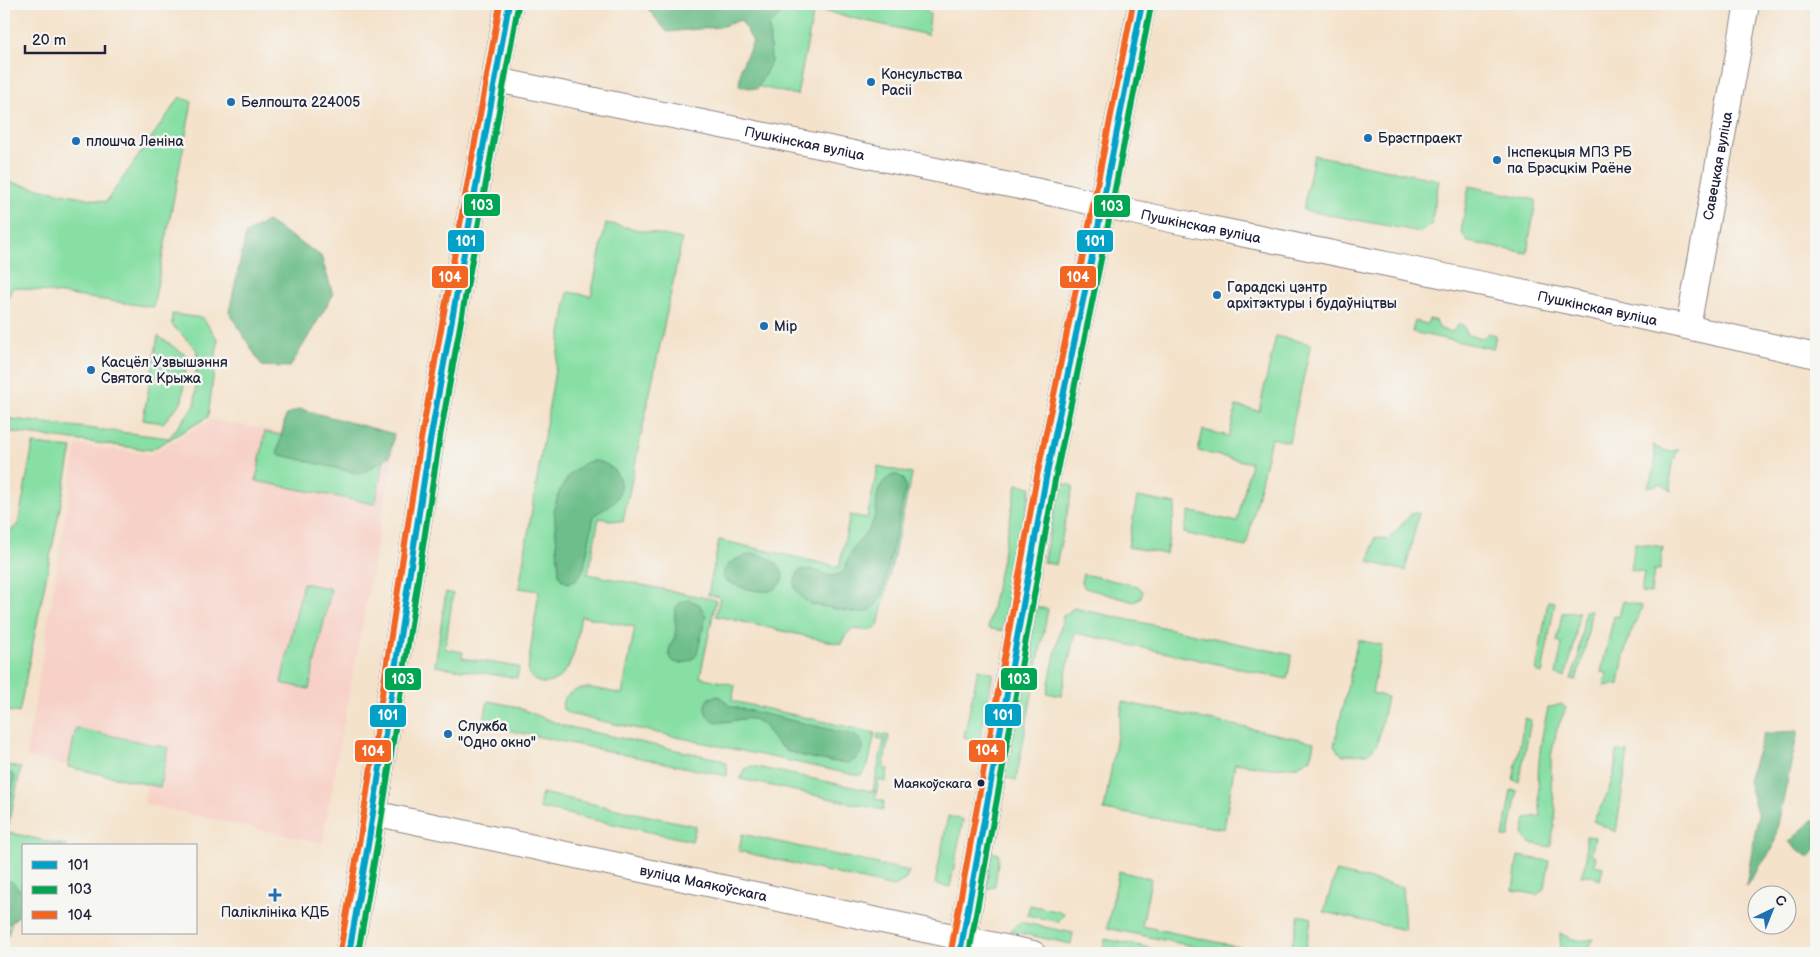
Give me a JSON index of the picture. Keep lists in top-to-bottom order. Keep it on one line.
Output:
{"streets":{"street":["Пушкінская вуліца","Савецкая вуліца","вуліца Маякоўскага"]},"crossings":[["Пушкінская вуліца","Савецкая вуліца"]],"places":{"other":["Консульства Расіі","Белпошта 224005","Брэстпраект","плошча Леніна","Інспекцыя МПЗ РБ па Брэсцкім Раёне","Гарадскі цэнтр архітэктуры і будаўніцтвы","Мір","Касцёл Узвышэння Святога Крыжа","Служба \"Одно окно\"","Маякоўскага"],"health":["Паліклініка КДБ"]},"lines":["transit line 101","transit line 104","transit line 103"],"legend":["101","103","104"],"scale_bar":"20 m","north":"top right"}
